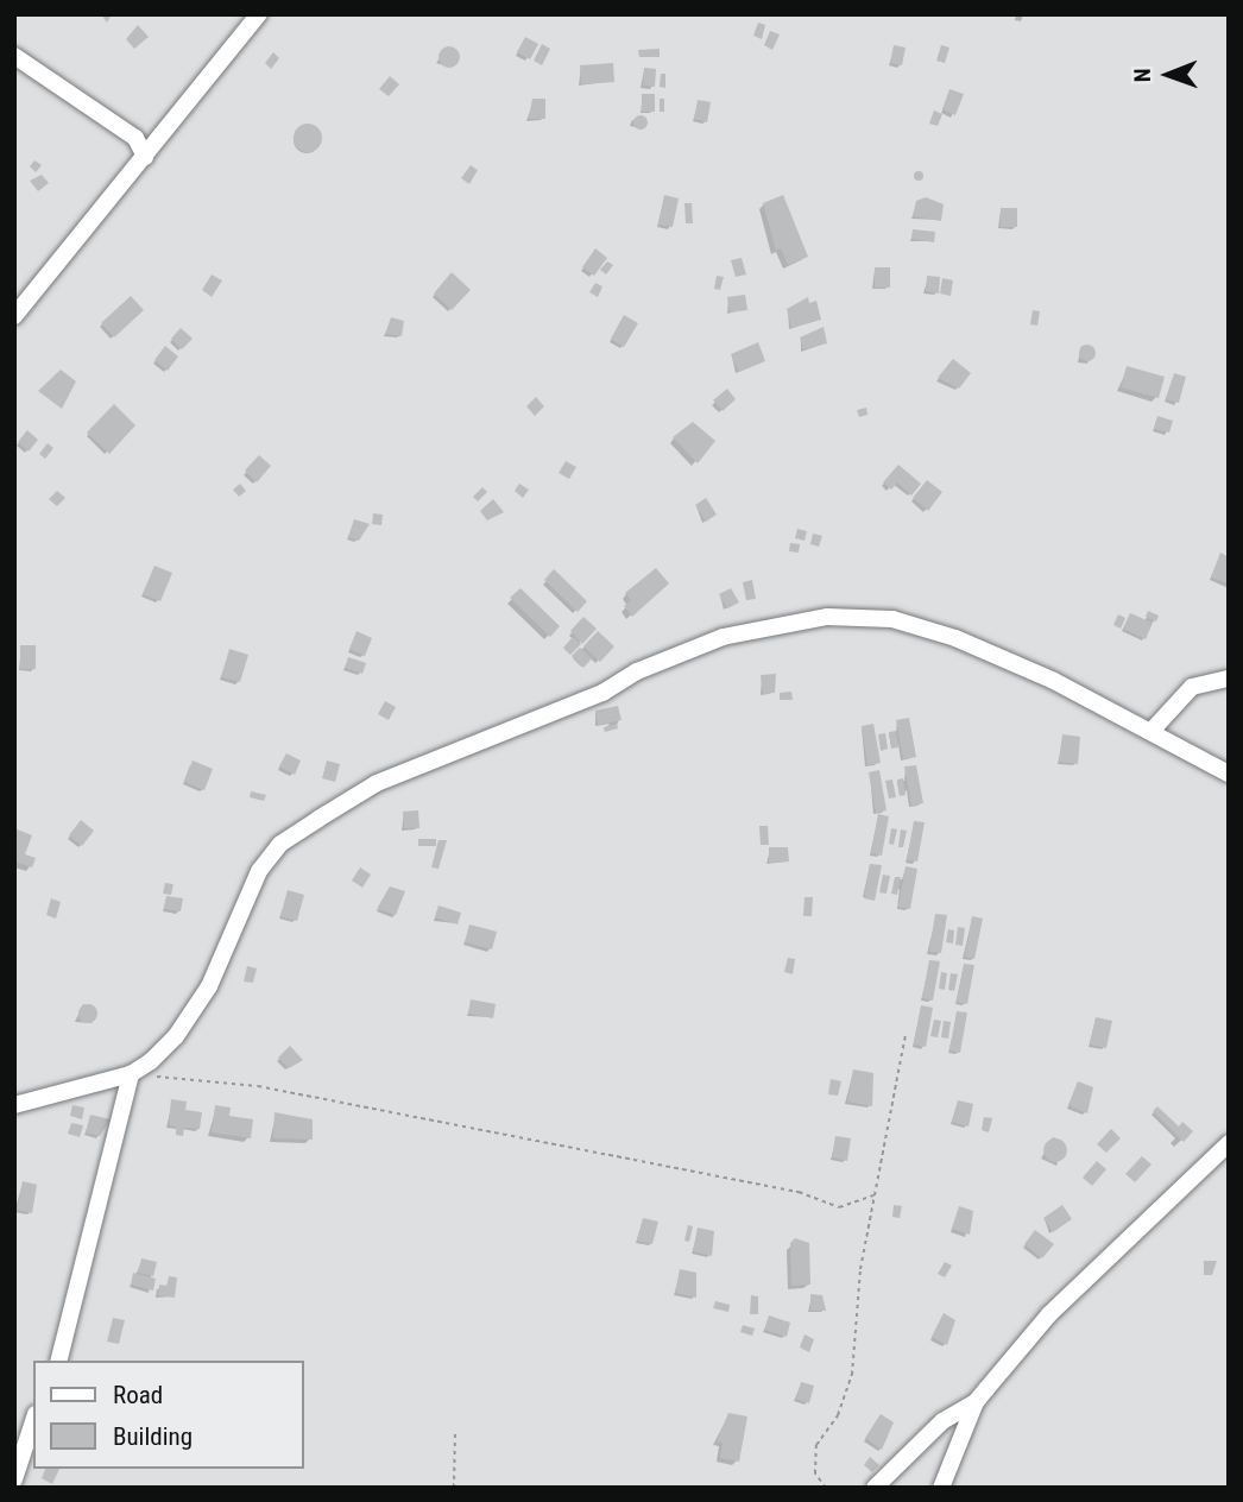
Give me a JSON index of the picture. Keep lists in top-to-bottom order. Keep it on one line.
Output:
{"legend":["Road","Building"],"north":"left"}
